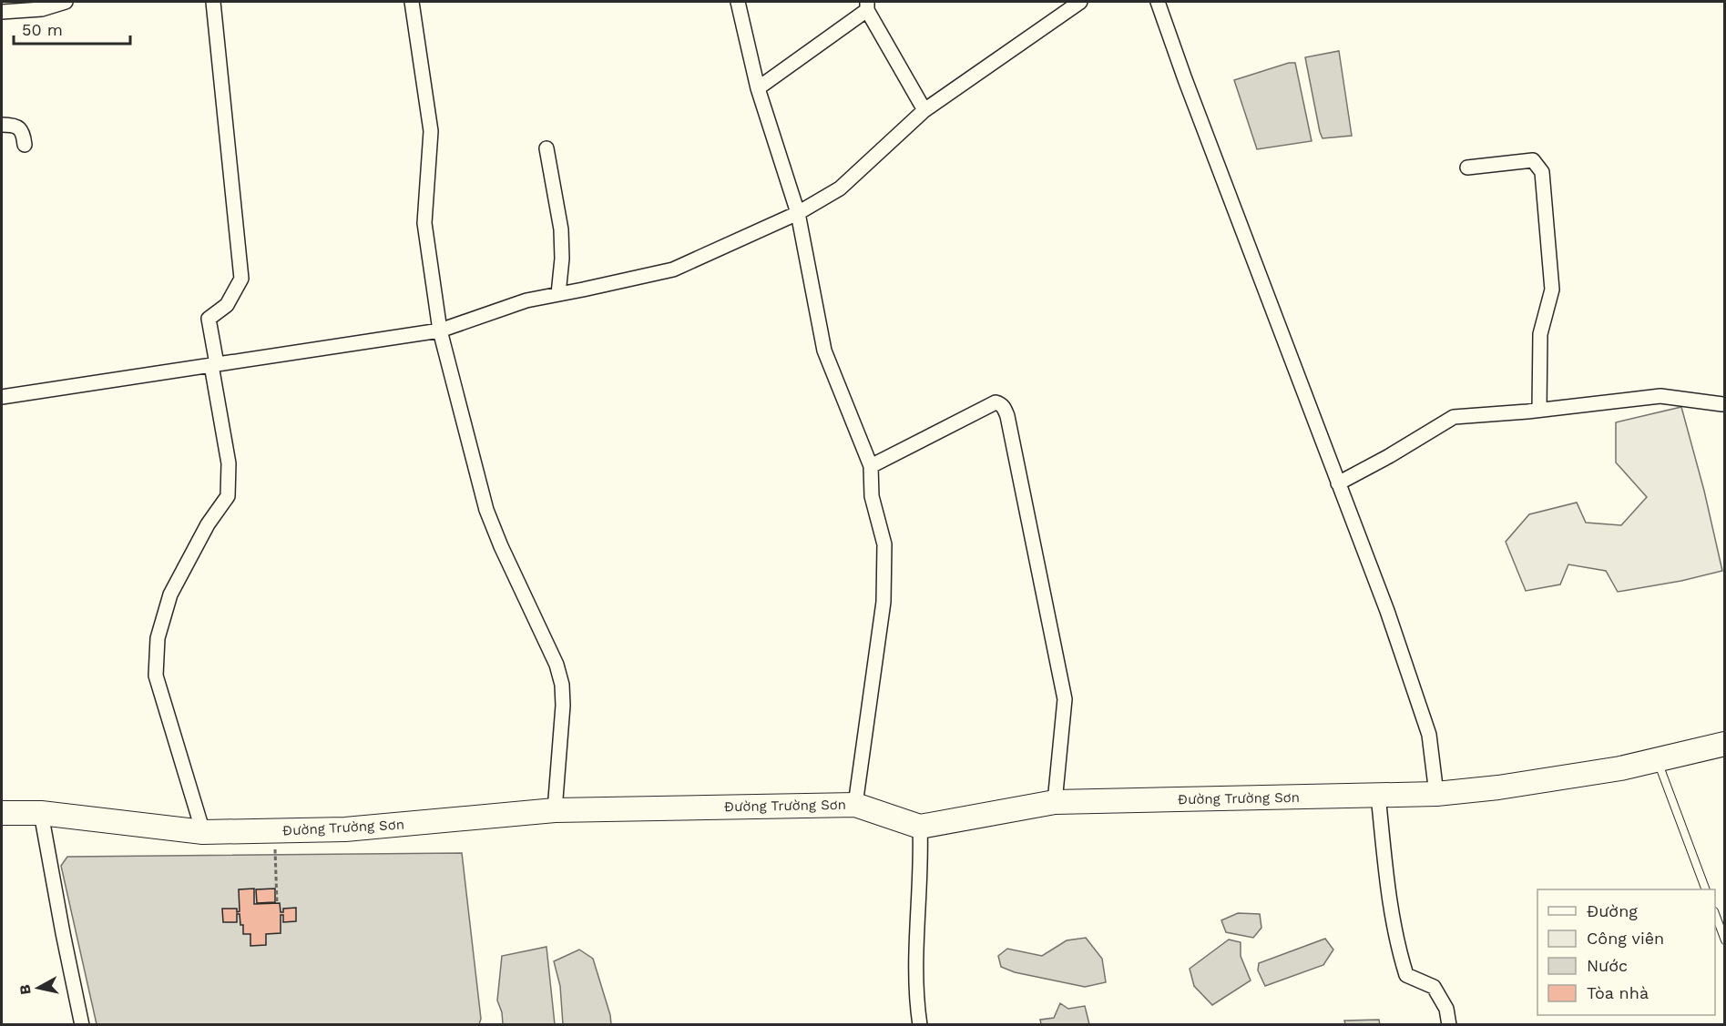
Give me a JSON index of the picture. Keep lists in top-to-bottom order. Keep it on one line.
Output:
{"streets":{"highway":["Đường Trường Sơn"]},"legend":["Đường","Công viên","Nước","Tòa nhà"],"scale_bar":"50 m","north":"left"}
